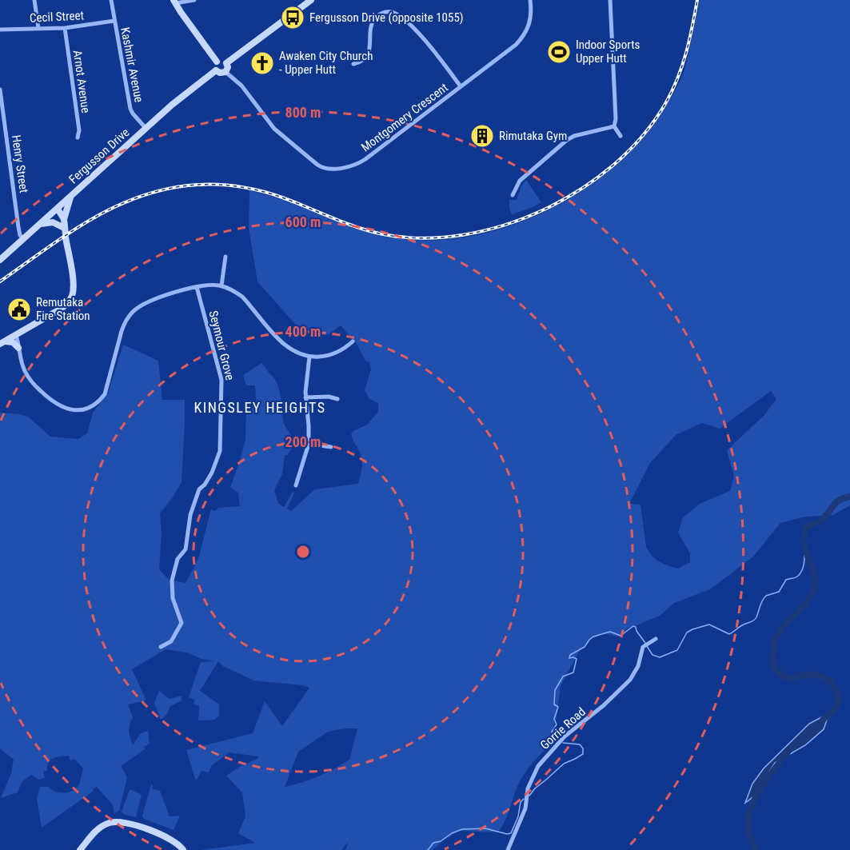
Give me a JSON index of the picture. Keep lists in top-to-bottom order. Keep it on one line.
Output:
{"streets":{"main road":["Fergusson Drive"],"street":["Cecil Street","Kashmir Avenue","Arnot Avenue","Montgomery Crescent","Henry Street","Seymour Grove","Gorrie Road"]},"crossings":[["Cecil Street","Kashmir Avenue"],["Cecil Street","Arnot Avenue"],["Kashmir Avenue","Fergusson Drive"],["Montgomery Crescent","Fergusson Drive"],["Fergusson Drive","Henry Street"]],"districts":["KINGSLEY HEIGHTS"],"places":{"bus stop":["Fergusson Drive (opposite 1055)"],"sports":["Indoor Sports Upper Hutt"],"church":["Awaken City Church - Upper Hutt"],"building":["Rimutaka Gym"],"public building":["Remutaka Fire Station"]},"rings":["800 m","600 m","400 m","200 m"]}
